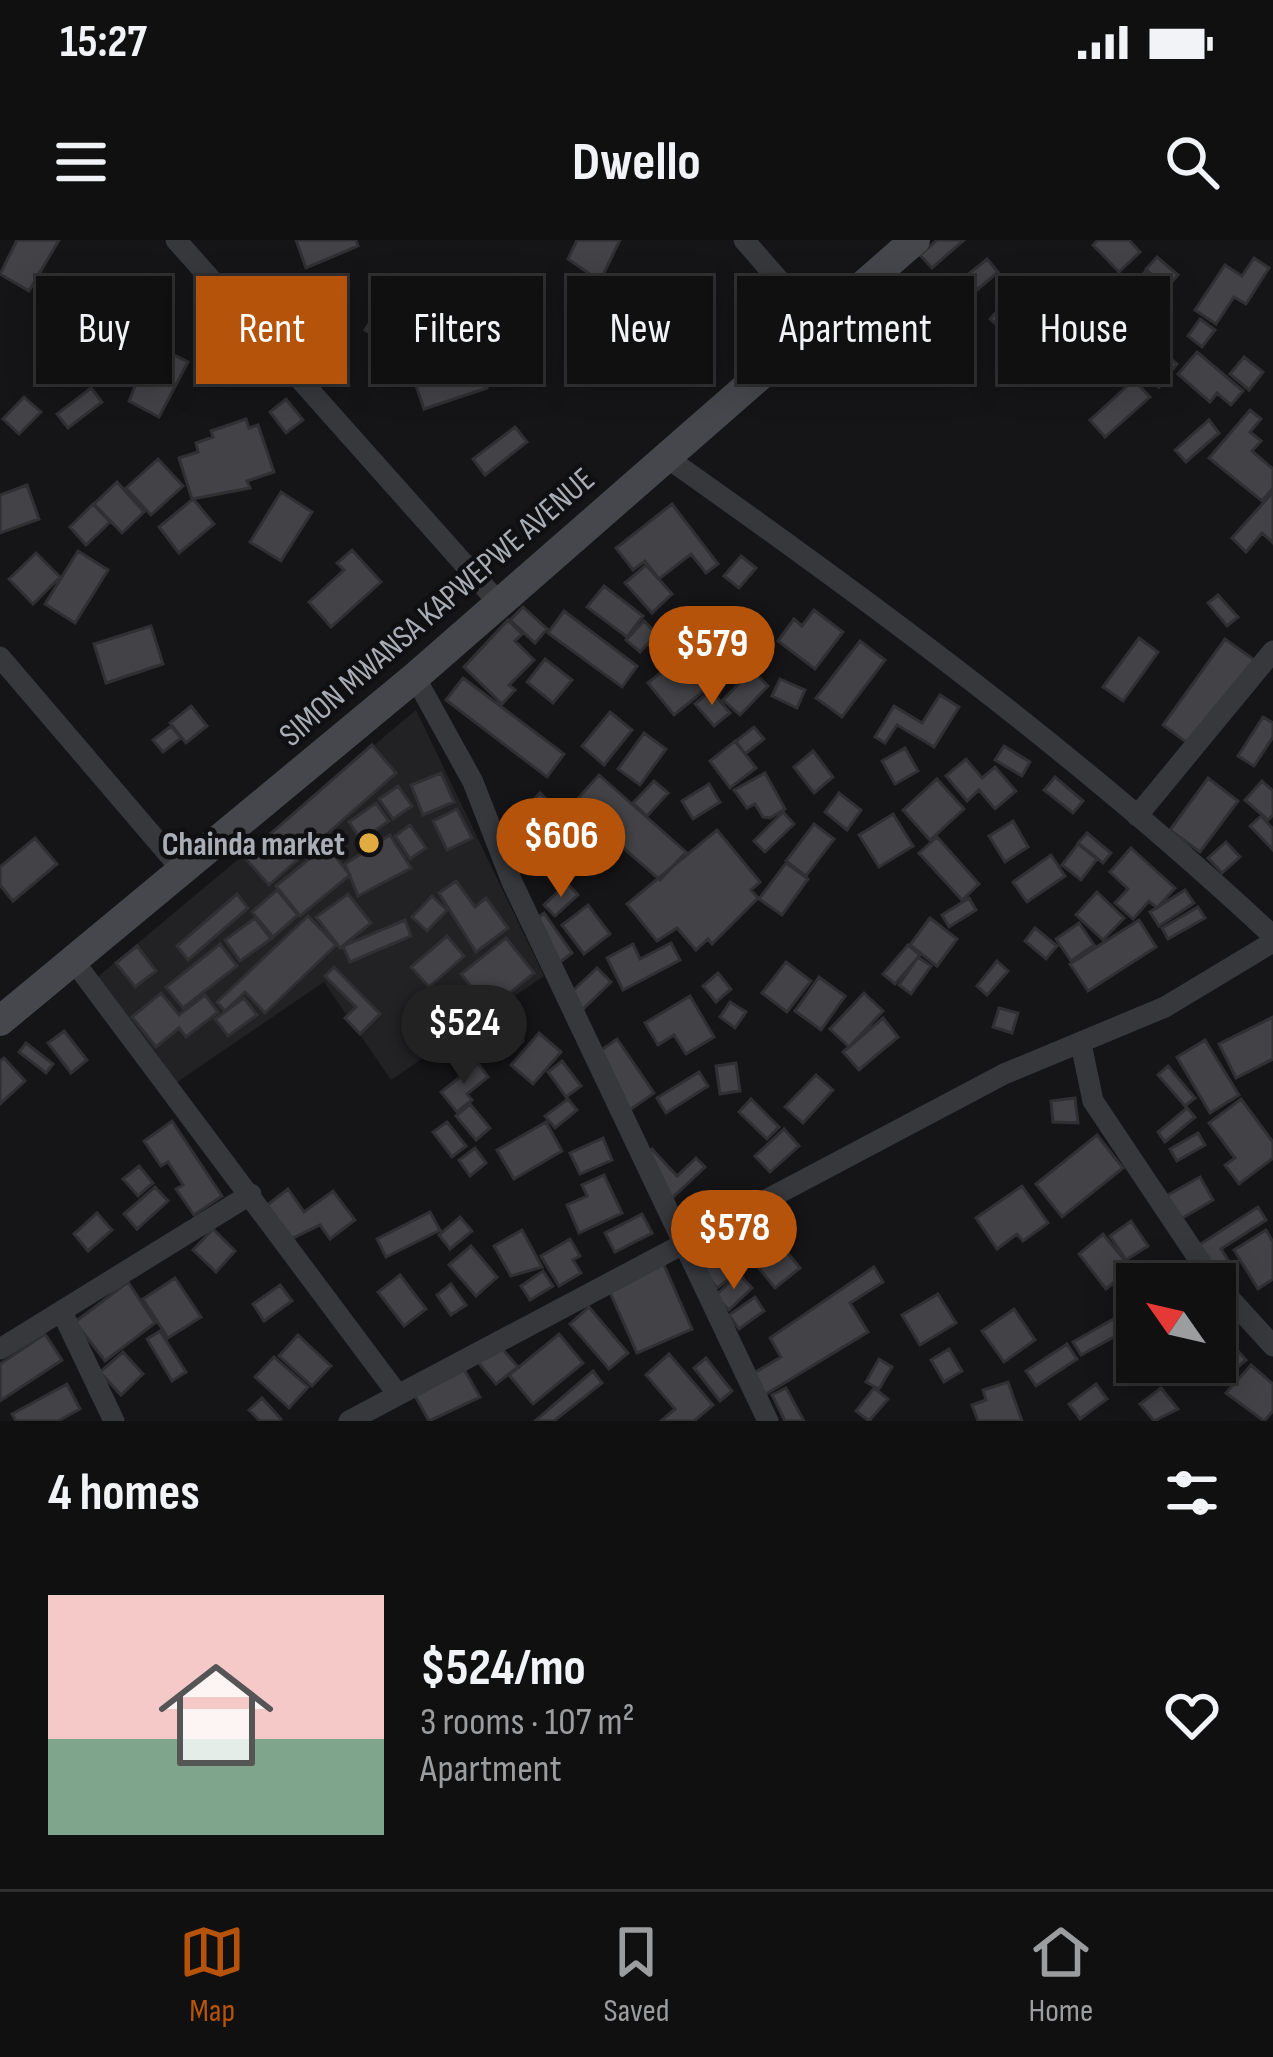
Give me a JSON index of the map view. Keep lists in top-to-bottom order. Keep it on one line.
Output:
{"streets":{"main road":["SIMON MWANSA KAPWEPWE AVENUE"]},"places":["Chainda market"],"north":"top left","page":{"status":"15:27","header":"Dwello","chip":["Buy","Rent","Filters","New","Apartment","House"],"price":["$579","$606","$524","$578"],"heading":"4 homes","list":[{"name":"$524/mo","note":"3 rooms · 107 m² · Apartment"}],"tabs":["Map","Saved","Home"]}}
